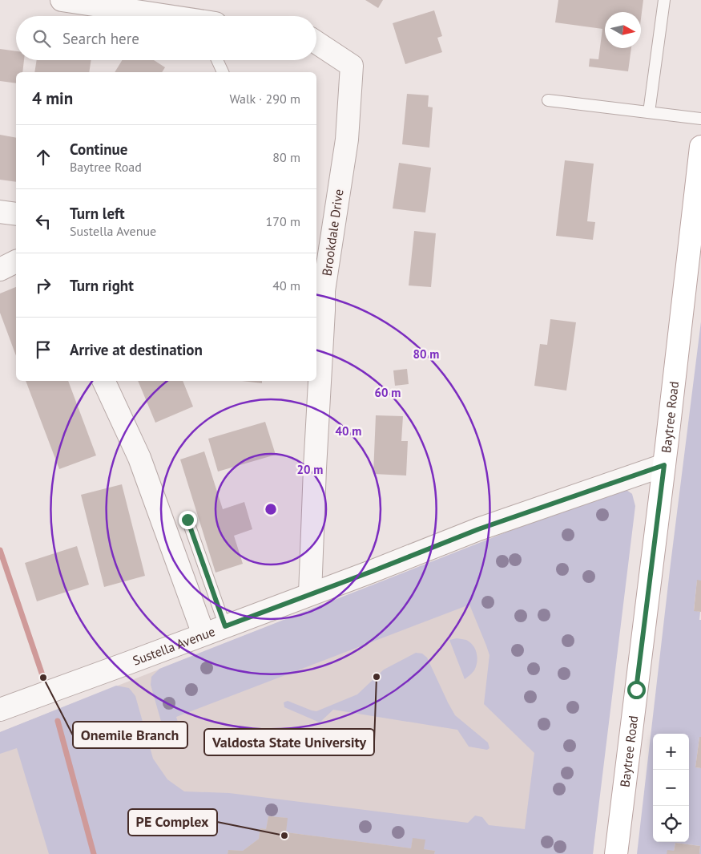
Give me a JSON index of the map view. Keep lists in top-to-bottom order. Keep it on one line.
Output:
{"streets":{"main road":["Baytree Road"],"street":["Brookdale Drive","Sustella Avenue"]},"crossings":[["Brookdale Drive","Sustella Avenue"],["Baytree Road","Sustella Avenue"]],"places":["Valdosta State University","Onemile Branch","PE Complex"],"north":"right","page":{"search":"Search here","heading":["4 min","Walk · 290 m"],"list":[["Continue","Baytree Road","80 m"],["Turn left","Sustella Avenue","170 m"],["Turn right","40 m"],"Arrive at destination"],"map_buttons":["+","−"]},"rings":["80 m","60 m","40 m","20 m"]}
